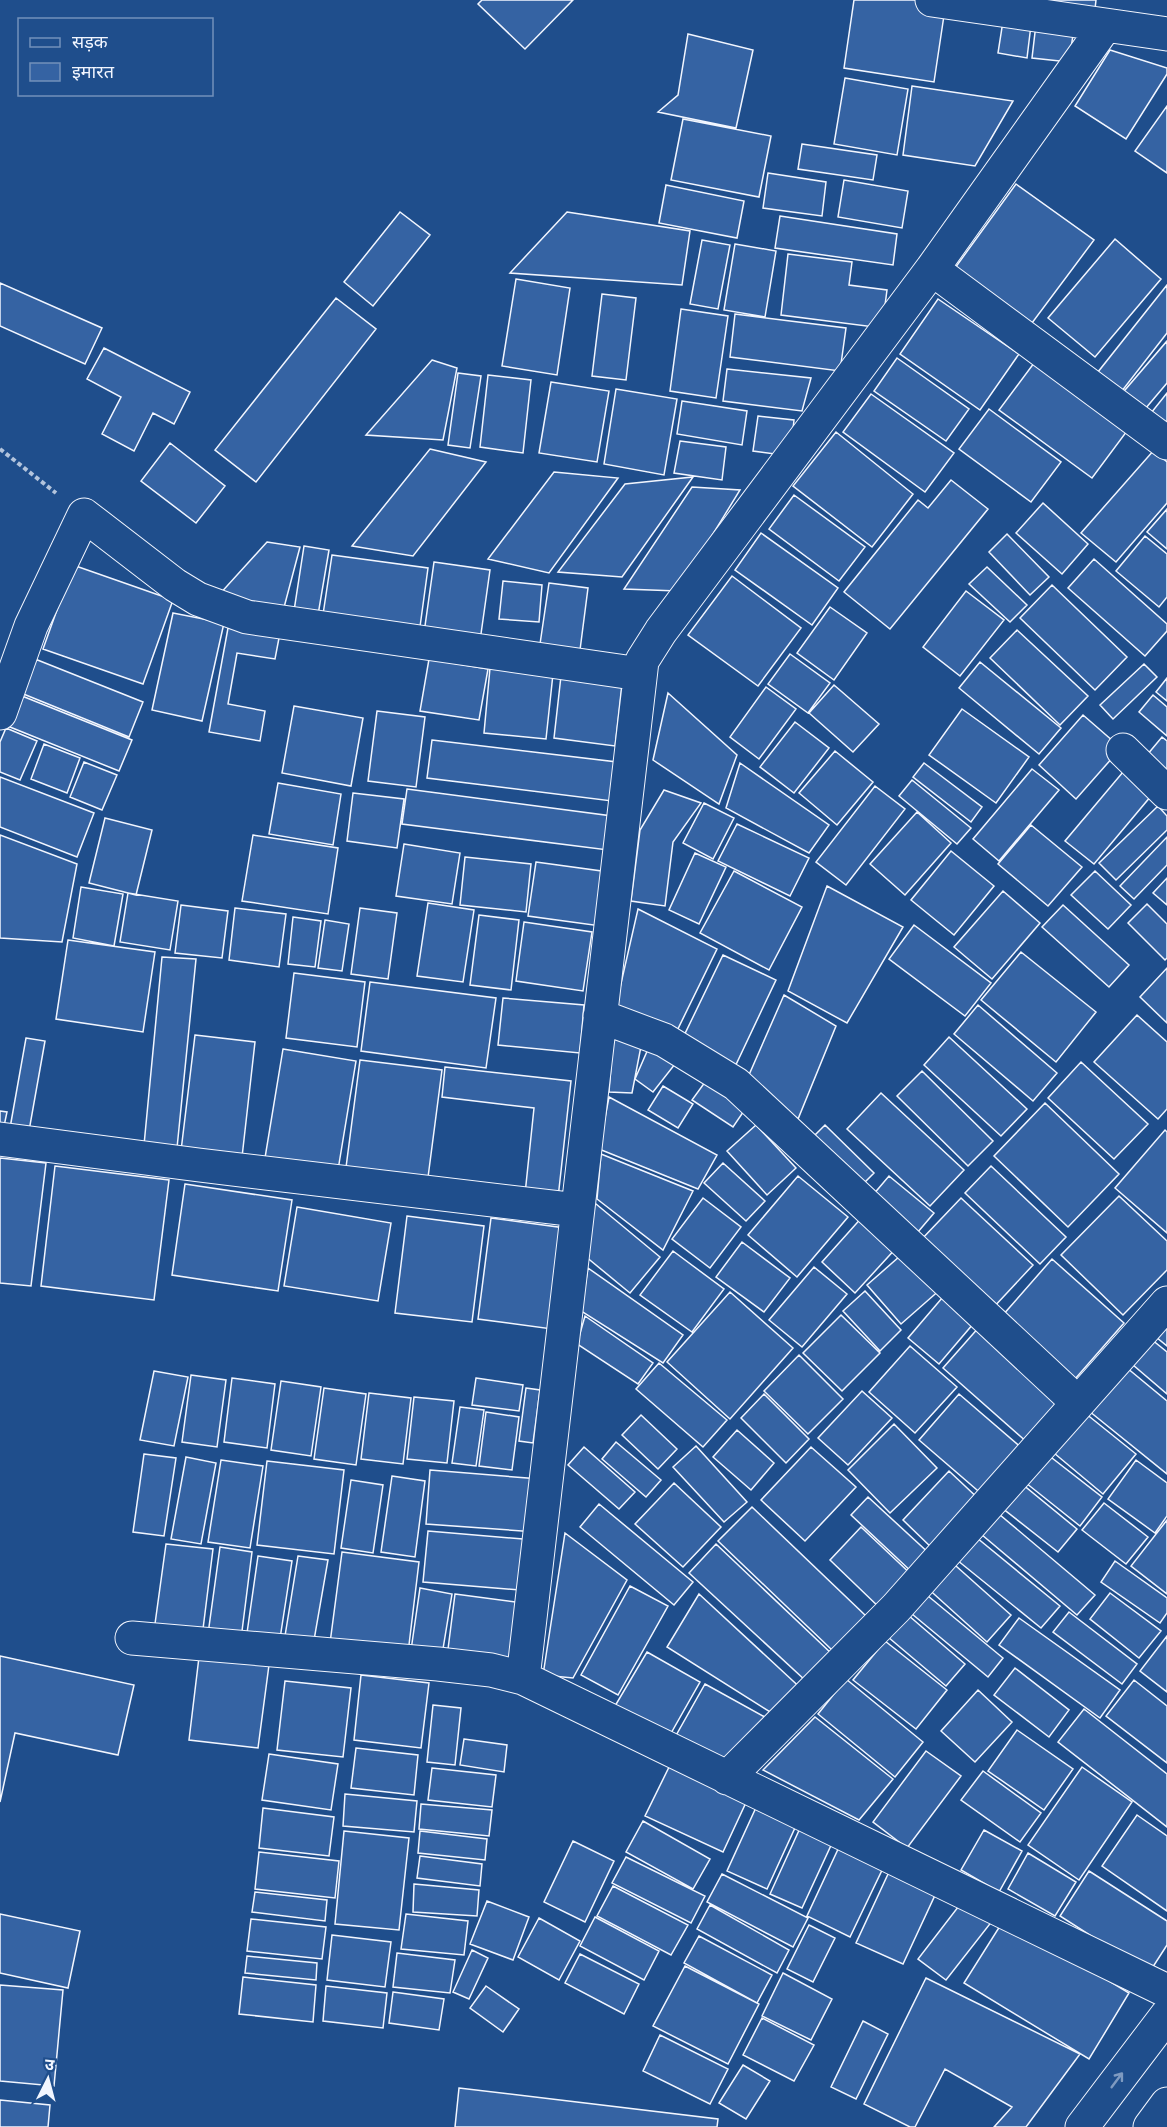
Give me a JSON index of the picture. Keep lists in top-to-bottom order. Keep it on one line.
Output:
{"legend":["सड़क","इमारत"],"north":"top"}
